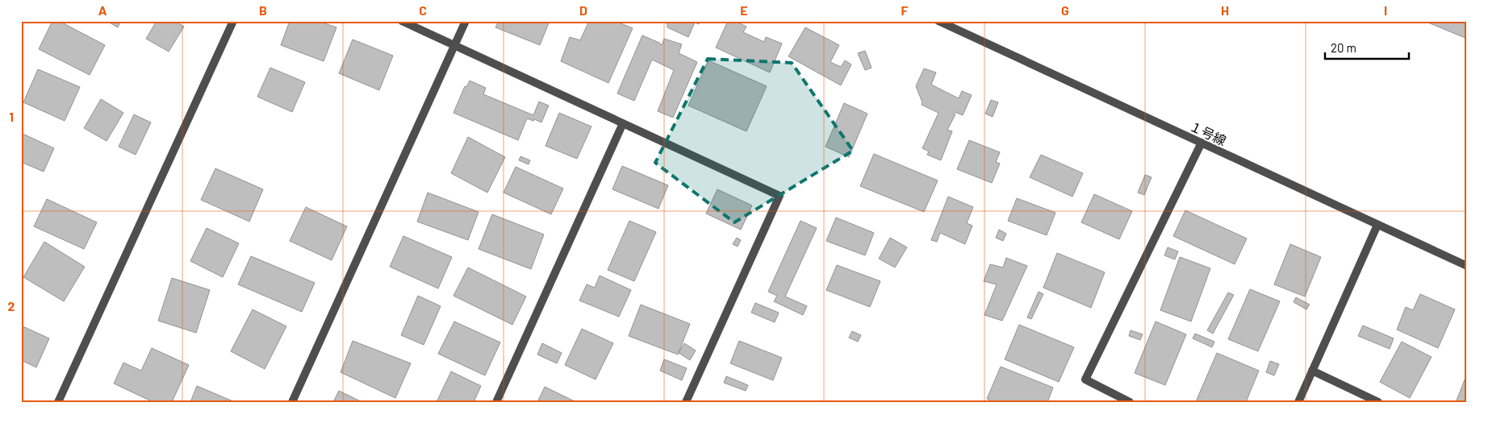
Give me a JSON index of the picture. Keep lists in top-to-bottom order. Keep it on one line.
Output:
{"streets":{"street":["１号線"]},"scale_bar":"20 m","grid":{"columns":["A","B","C","D","E","F","G","H","I"],"rows":["1","2"]}}
